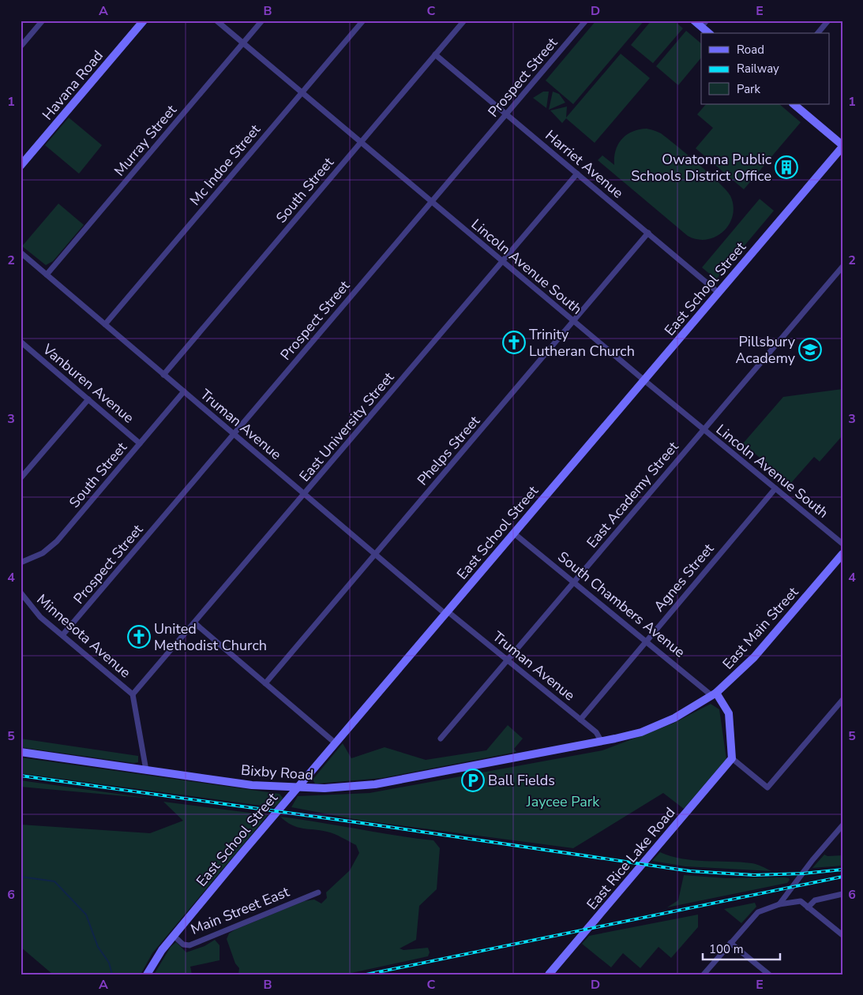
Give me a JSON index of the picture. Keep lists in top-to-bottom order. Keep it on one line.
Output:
{"streets":{"street":["Prospect Street","Havana Road","Murray Street","Harriet Avenue","Mc Indoe Street","South Street","Lincoln Avenue South","East School Street","Vanburen Avenue","Truman Avenue","East University Street","Phelps Street","East Academy Street","Agnes Street","South Chambers Avenue","East Main Street","Minnesota Avenue","Bixby Road","East Rice Lake Road","Main Street East"]},"crossings":[["Prospect Street","Harriet Avenue"],["Prospect Street","Lincoln Avenue South"],["Prospect Street","Truman Avenue"],["Prospect Street","Minnesota Avenue"],["Murray Street","Lincoln Avenue South"],["Murray Street","Truman Avenue"],["Harriet Avenue","South Street"],["Harriet Avenue","East School Street"],["Harriet Avenue","East University Street"],["Harriet Avenue","Phelps Street"],["Mc Indoe Street","Lincoln Avenue South"],["Mc Indoe Street","Truman Avenue"],["South Street","Lincoln Avenue South"],["South Street","Vanburen Avenue"],["South Street","Truman Avenue"],["Lincoln Avenue South","East School Street"],["Lincoln Avenue South","East University Street"],["Lincoln Avenue South","Phelps Street"],["Lincoln Avenue South","East Academy Street"],["Lincoln Avenue South","Agnes Street"],["East School Street","Truman Avenue"],["East School Street","South Chambers Avenue"],["East School Street","Bixby Road"],["East School Street","Main Street East"],["Truman Avenue","East University Street"],["Truman Avenue","Phelps Street"],["Truman Avenue","East Academy Street"],["Truman Avenue","Agnes Street"],["Truman Avenue","East Main Street"],["East University Street","Minnesota Avenue"],["East Academy Street","South Chambers Avenue"],["Agnes Street","South Chambers Avenue"],["South Chambers Avenue","East Main Street"],["South Chambers Avenue","East Rice Lake Road"],["East Main Street","Bixby Road"]],"parks":["Jaycee Park"],"places":{"building":["Owatonna Public Schools District Office"],"church":["Trinity Lutheran Church","United Methodist Church"],"school or university":["Pillsbury Academy"],"parking":["Ball Fields"]},"legend":["Road","Railway","Park"],"scale_bar":"100 m","grid":{"columns":["A","B","C","D","E"],"rows":["1","2","3","4","5","6"]}}
